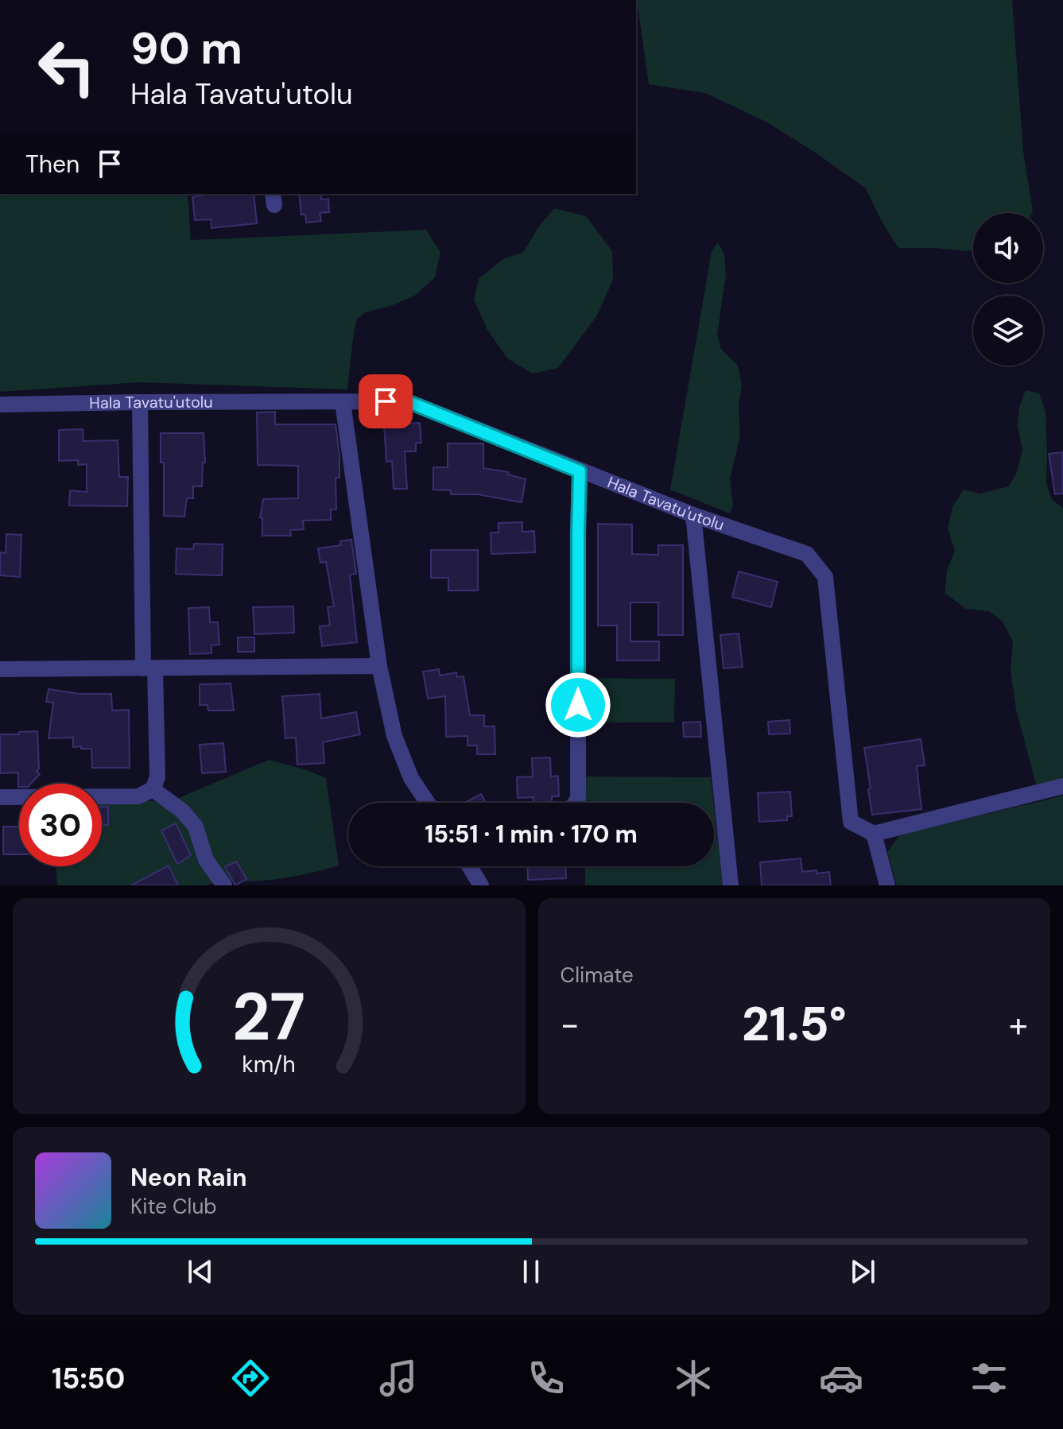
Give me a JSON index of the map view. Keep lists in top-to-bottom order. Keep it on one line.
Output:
{"streets":{"street":["Hala Tavatu'utolu"]},"page":{"turn":["90 m","Hala Tavatu'utolu"],"then":"Then","limit":"30","trip":"15:51 · 1 min · 170 m","tile":"Climate","heat":["−","21.5°","+"],"song":["Neon Rain","Kite Club"],"tabs":"15:50","gauge":["27","km/h"]}}
